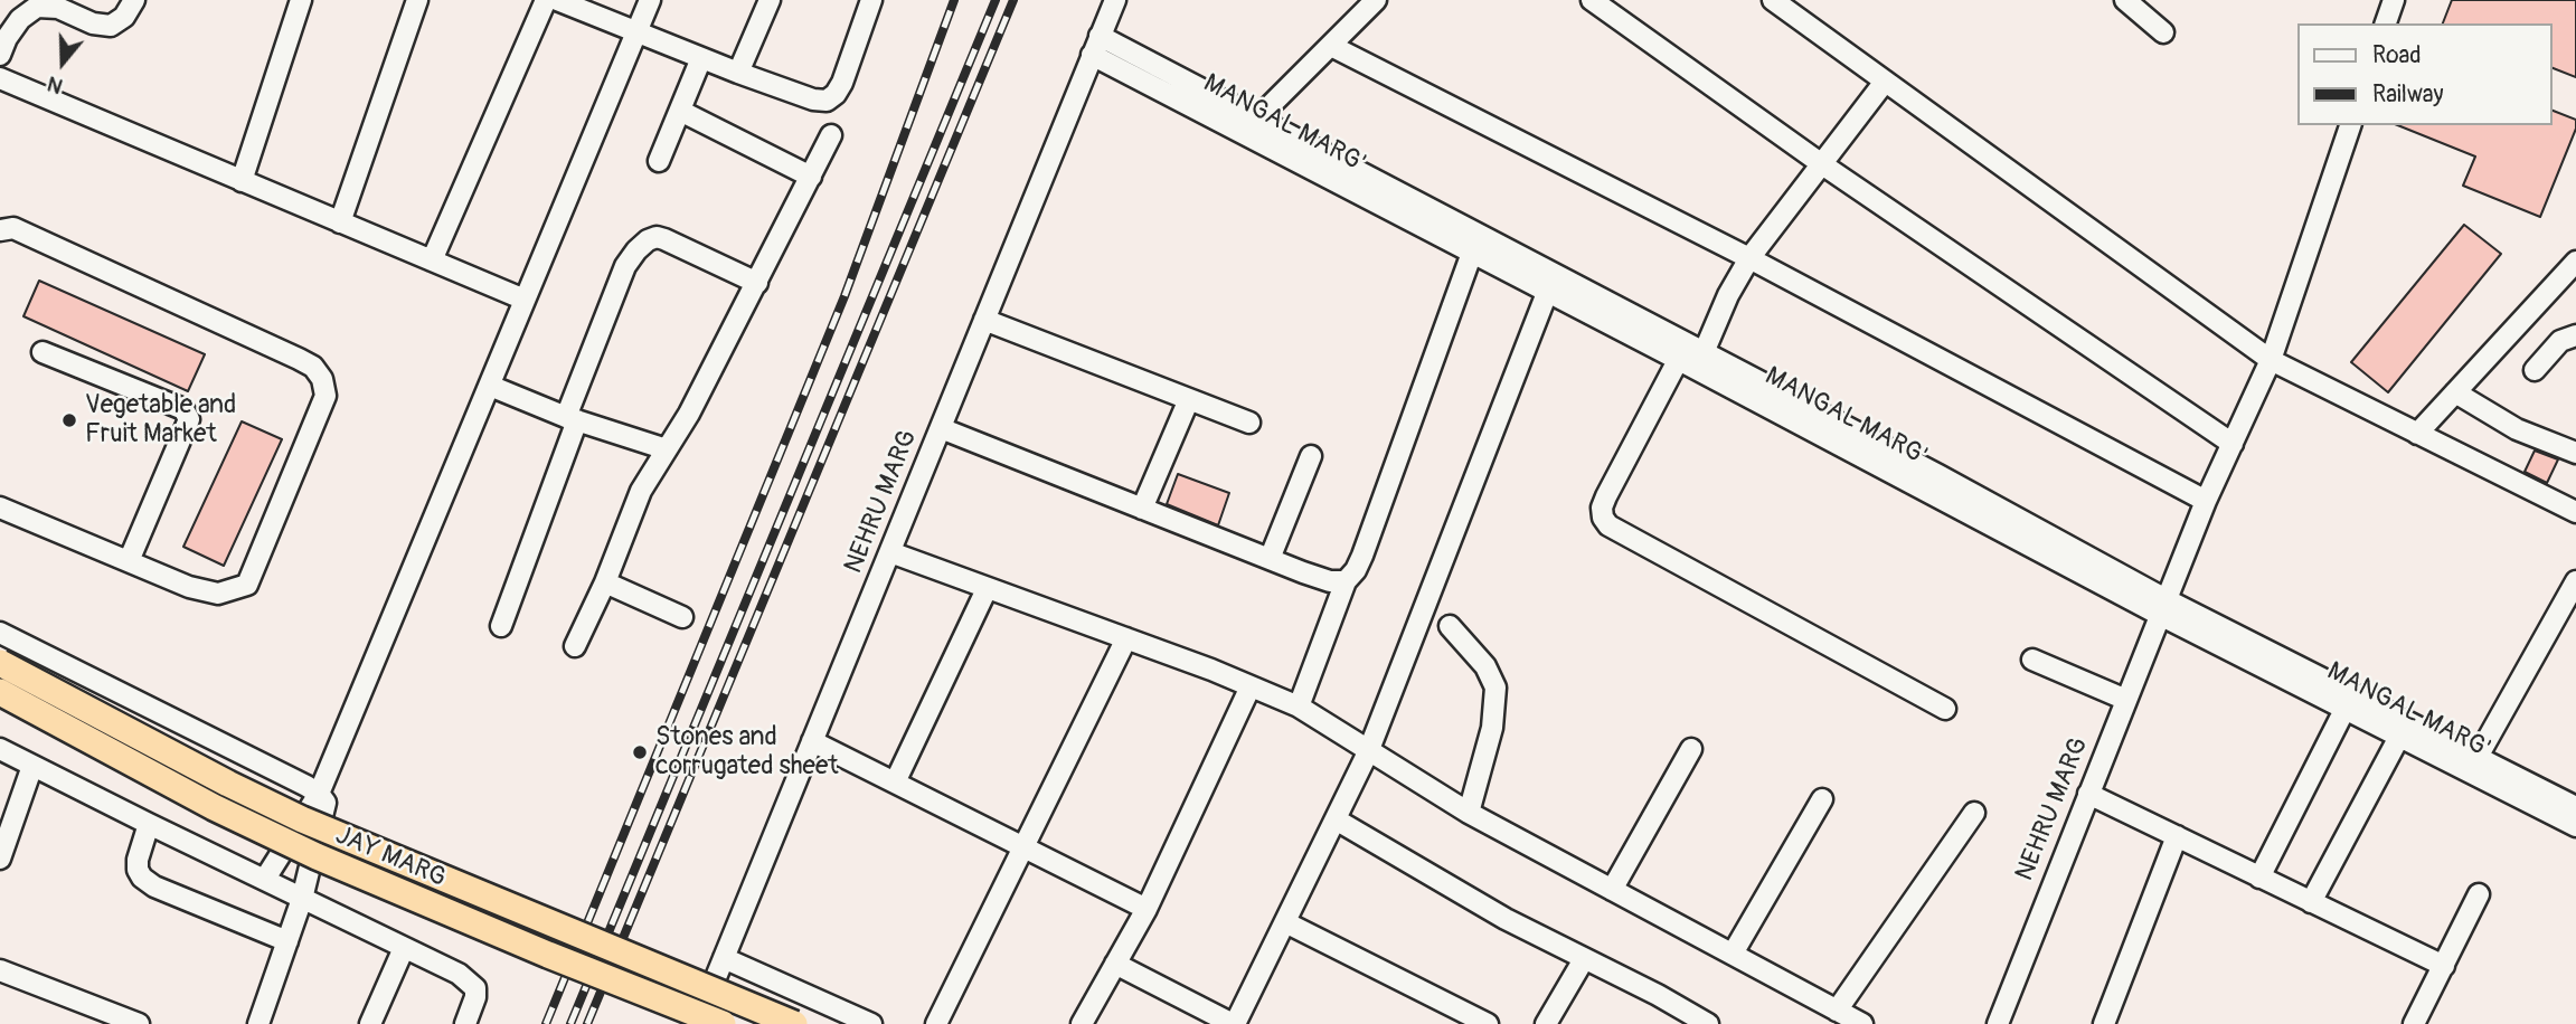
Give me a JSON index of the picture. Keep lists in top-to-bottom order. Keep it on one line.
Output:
{"streets":{"main road":["JAY MARG"],"street":["MANGAL MARG'","NEHRU MARG"]},"crossings":[["MANGAL MARG'","NEHRU MARG"]],"places":["Vegetable and Fruit Market","Stones and corrugated sheet"],"legend":["Road","Railway"],"north":"bottom"}
